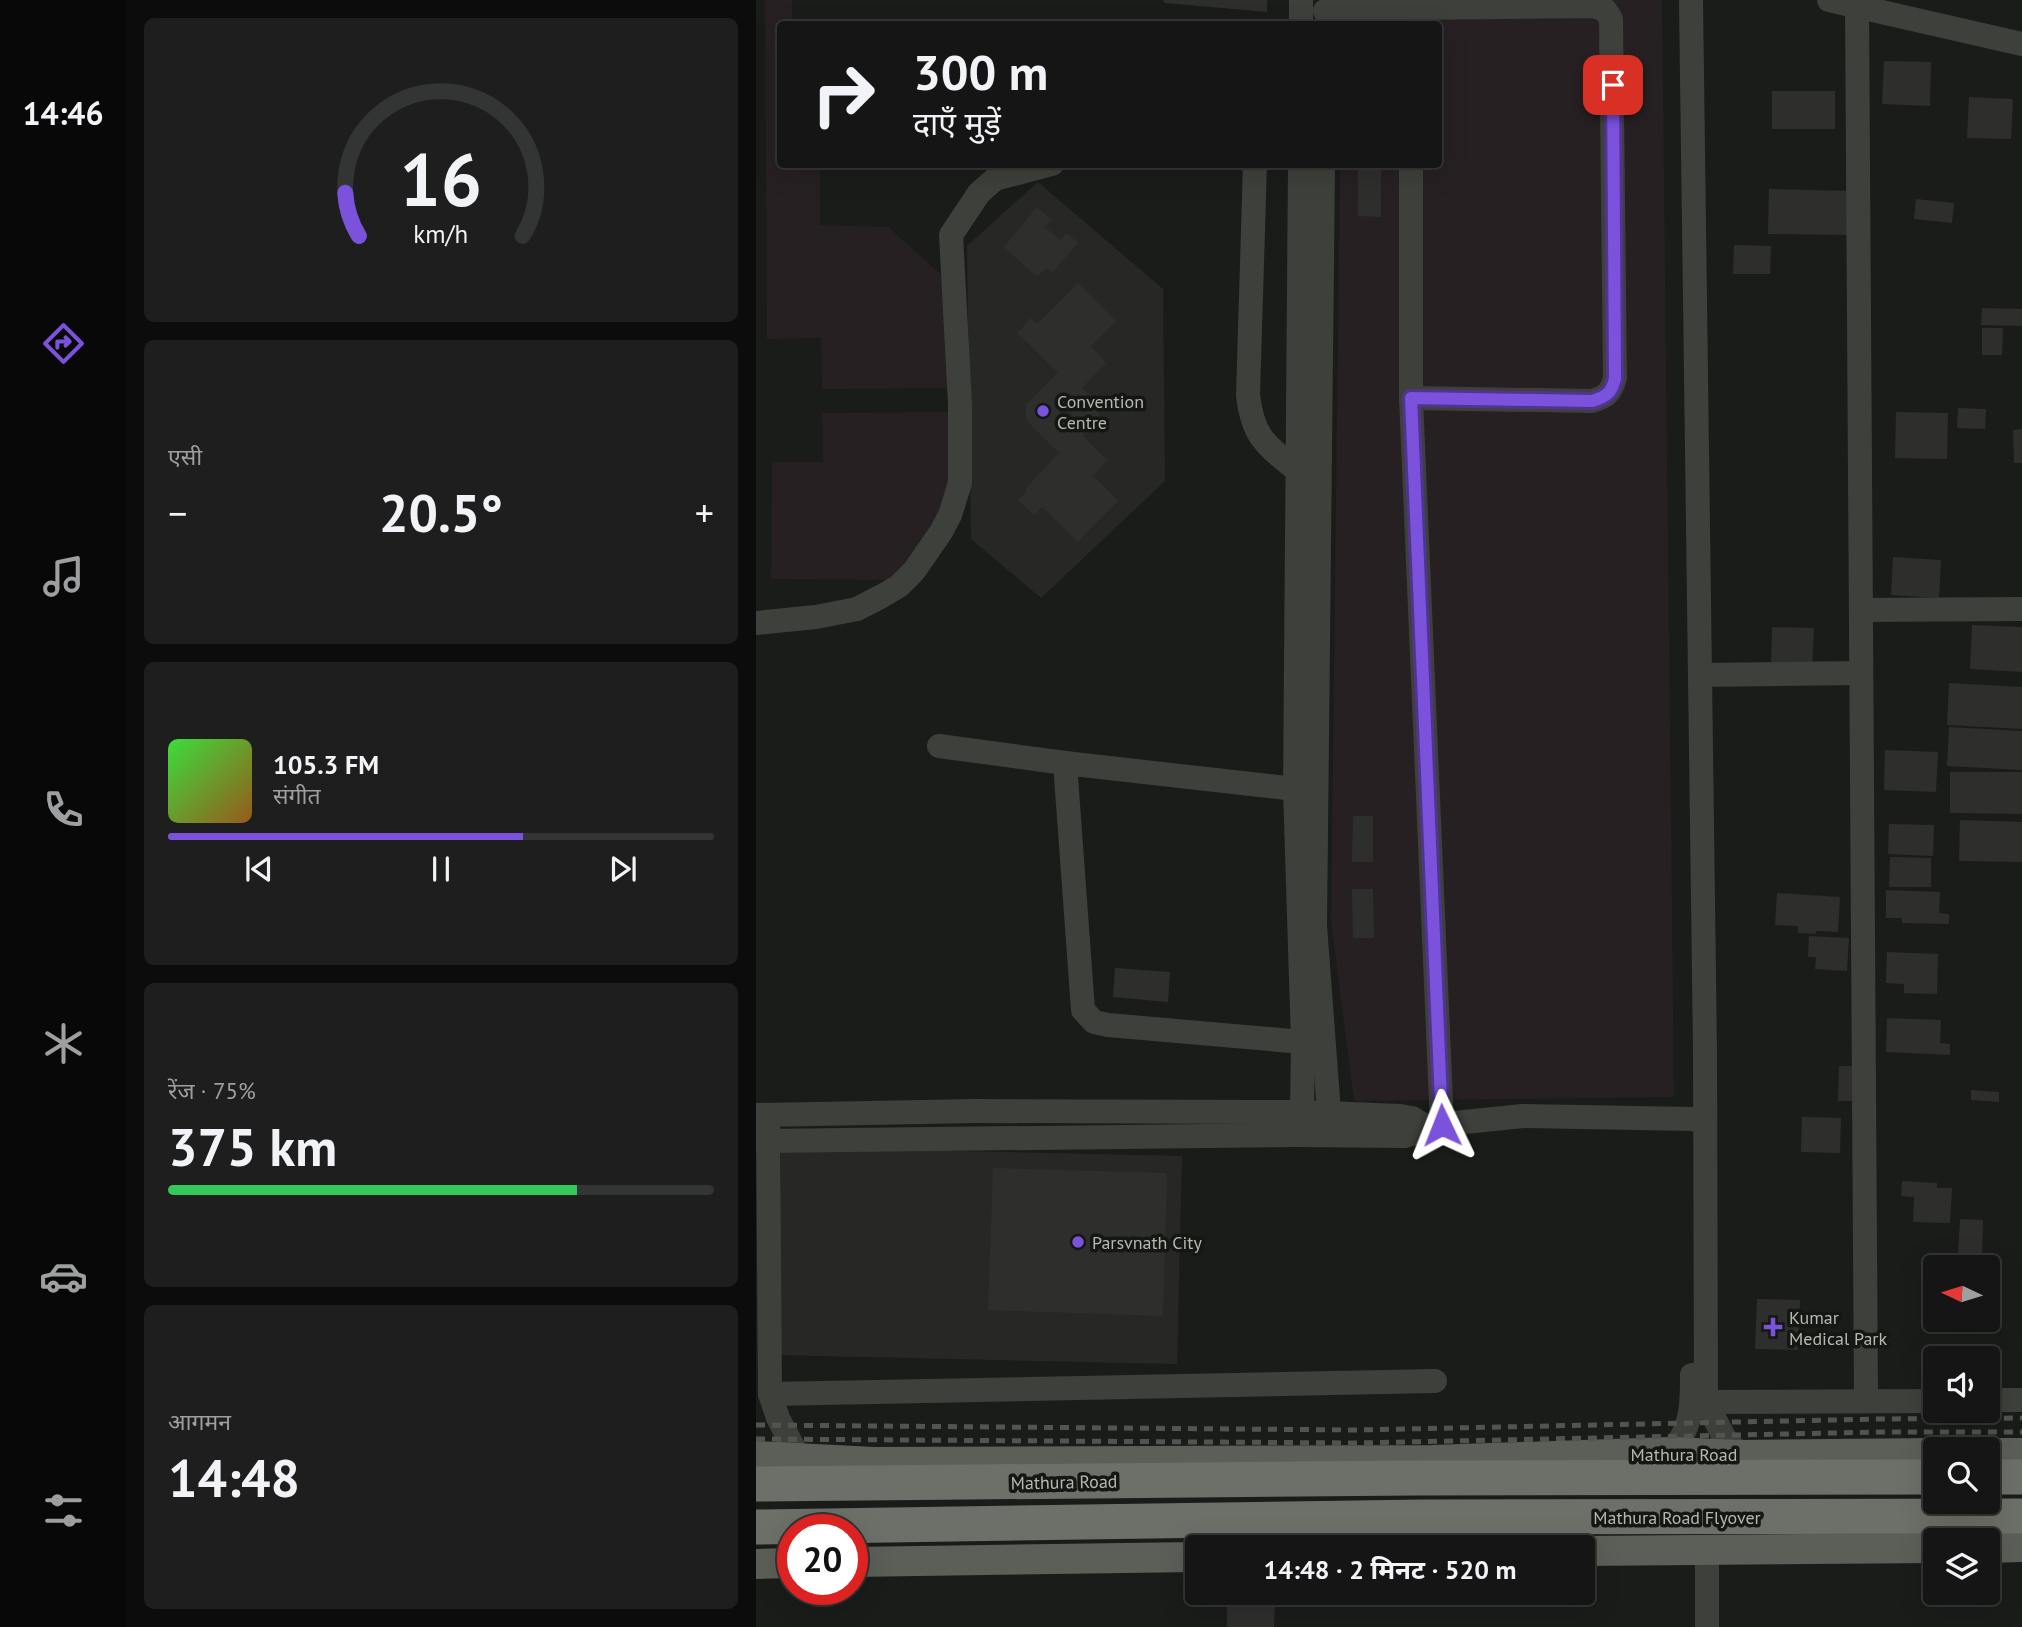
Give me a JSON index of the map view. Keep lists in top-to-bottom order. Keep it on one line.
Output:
{"streets":{"highway":["Mathura Road","Mathura Road Flyover"]},"places":{"other":["Convention Centre","Parsvnath City"],"health":["Kumar Medical Park"]},"north":"left","page":{"tabs":"14:46","turn":["300 m","दाएँ मुड़ें"],"tile":["एसी",["रेंज · 75%","375 km"],["आगमन","14:48"]],"heat":["−","20.5°","+"],"song":["105.3 FM","संगीत"],"limit":"20","trip":"14:48 · 2 मिनट · 520 m","gauge":["16","km/h"]}}
